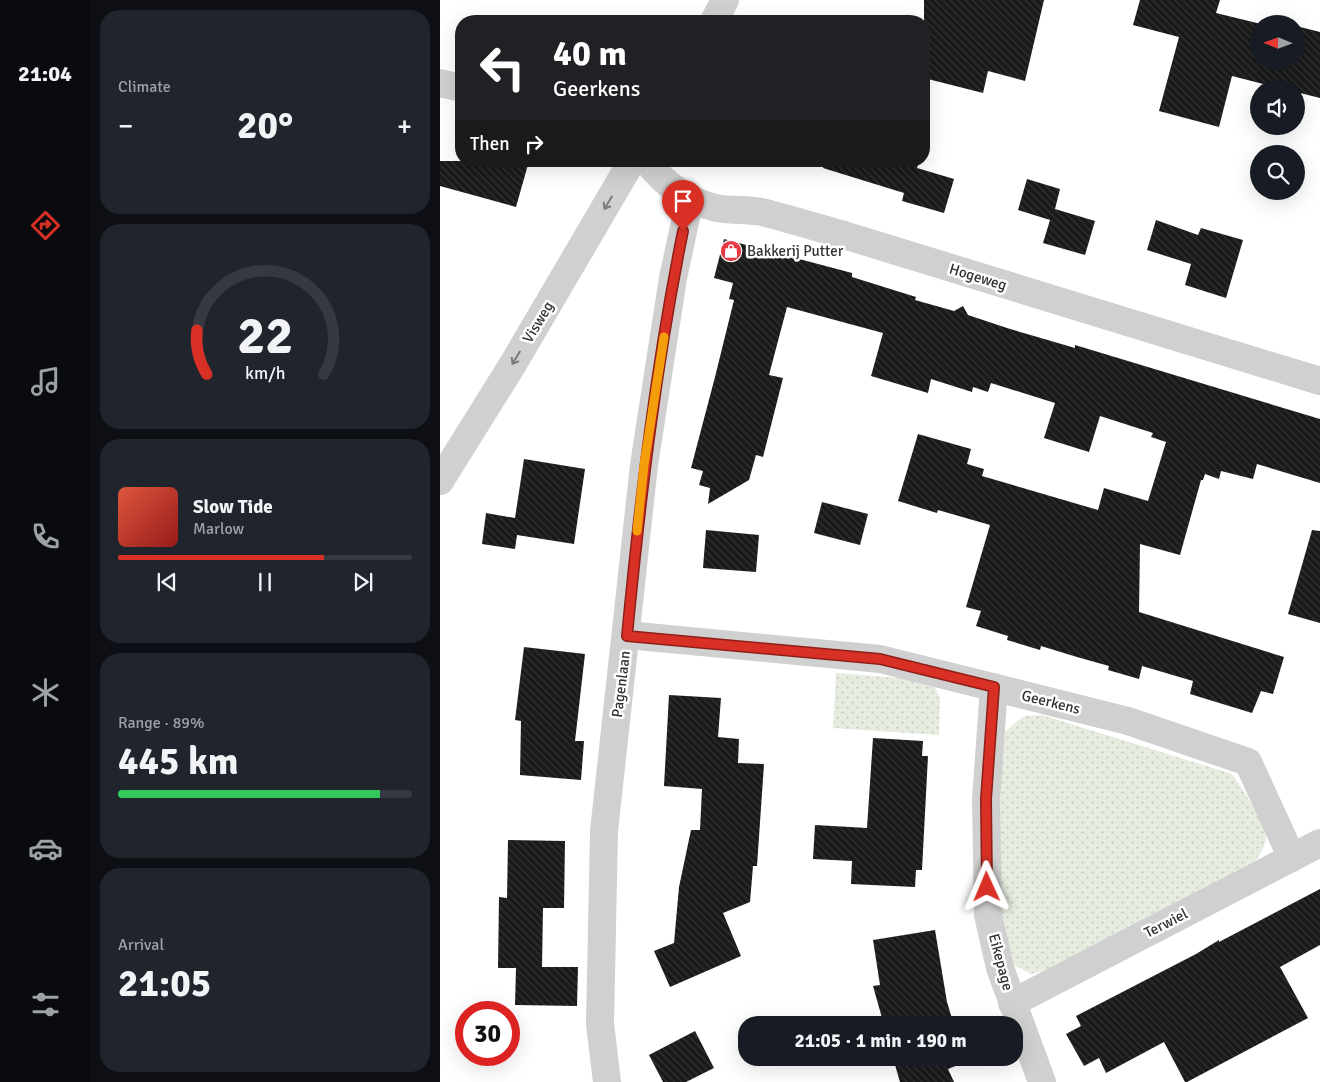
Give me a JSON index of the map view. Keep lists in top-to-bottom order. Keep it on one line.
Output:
{"streets":{"street":["Hogeweg","Visweg","Pagenlaan","Geerkens","Terwiel","Eikepage"]},"crossings":[["Hogeweg","Pagenlaan"],["Pagenlaan","Geerkens"],["Geerkens","Terwiel"],["Geerkens","Eikepage"],["Terwiel","Eikepage"]],"one_way":["Visweg"],"places":{"shop":["Bakkerij Putter"]},"north":"left","page":{"tabs":"21:04","tile":["Climate",["Range · 89%","445 km"],["Arrival","21:05"]],"turn":["40 m","Geerkens"],"heat":["−","20°","+"],"then":"Then","song":["Slow Tide","Marlow"],"limit":"30","trip":"21:05 · 1 min · 190 m","gauge":["22","km/h"]}}
